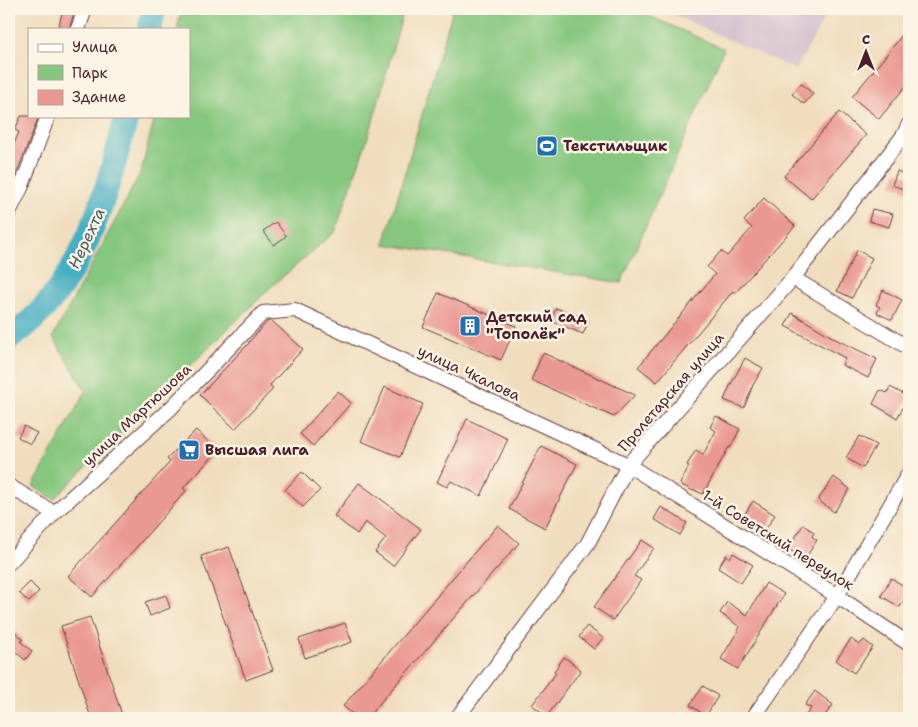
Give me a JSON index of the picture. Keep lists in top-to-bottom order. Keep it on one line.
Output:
{"streets":{"street":["улица Чкалова","Пролетарская улица","улица Мартюшова","1-й Советский переулок"]},"crossings":[["улица Чкалова","Пролетарская улица"],["улица Чкалова","улица Мартюшова"],["улица Чкалова","1-й Советский переулок"],["Пролетарская улица","1-й Советский переулок"]],"water":["Нерехта"],"places":{"sports":["Текстильщик"],"building":["Детский сад \"Тополёк\""],"supermarket":["Высшая лига"]},"legend":["Улица","Парк","Здание"],"north":"top"}
